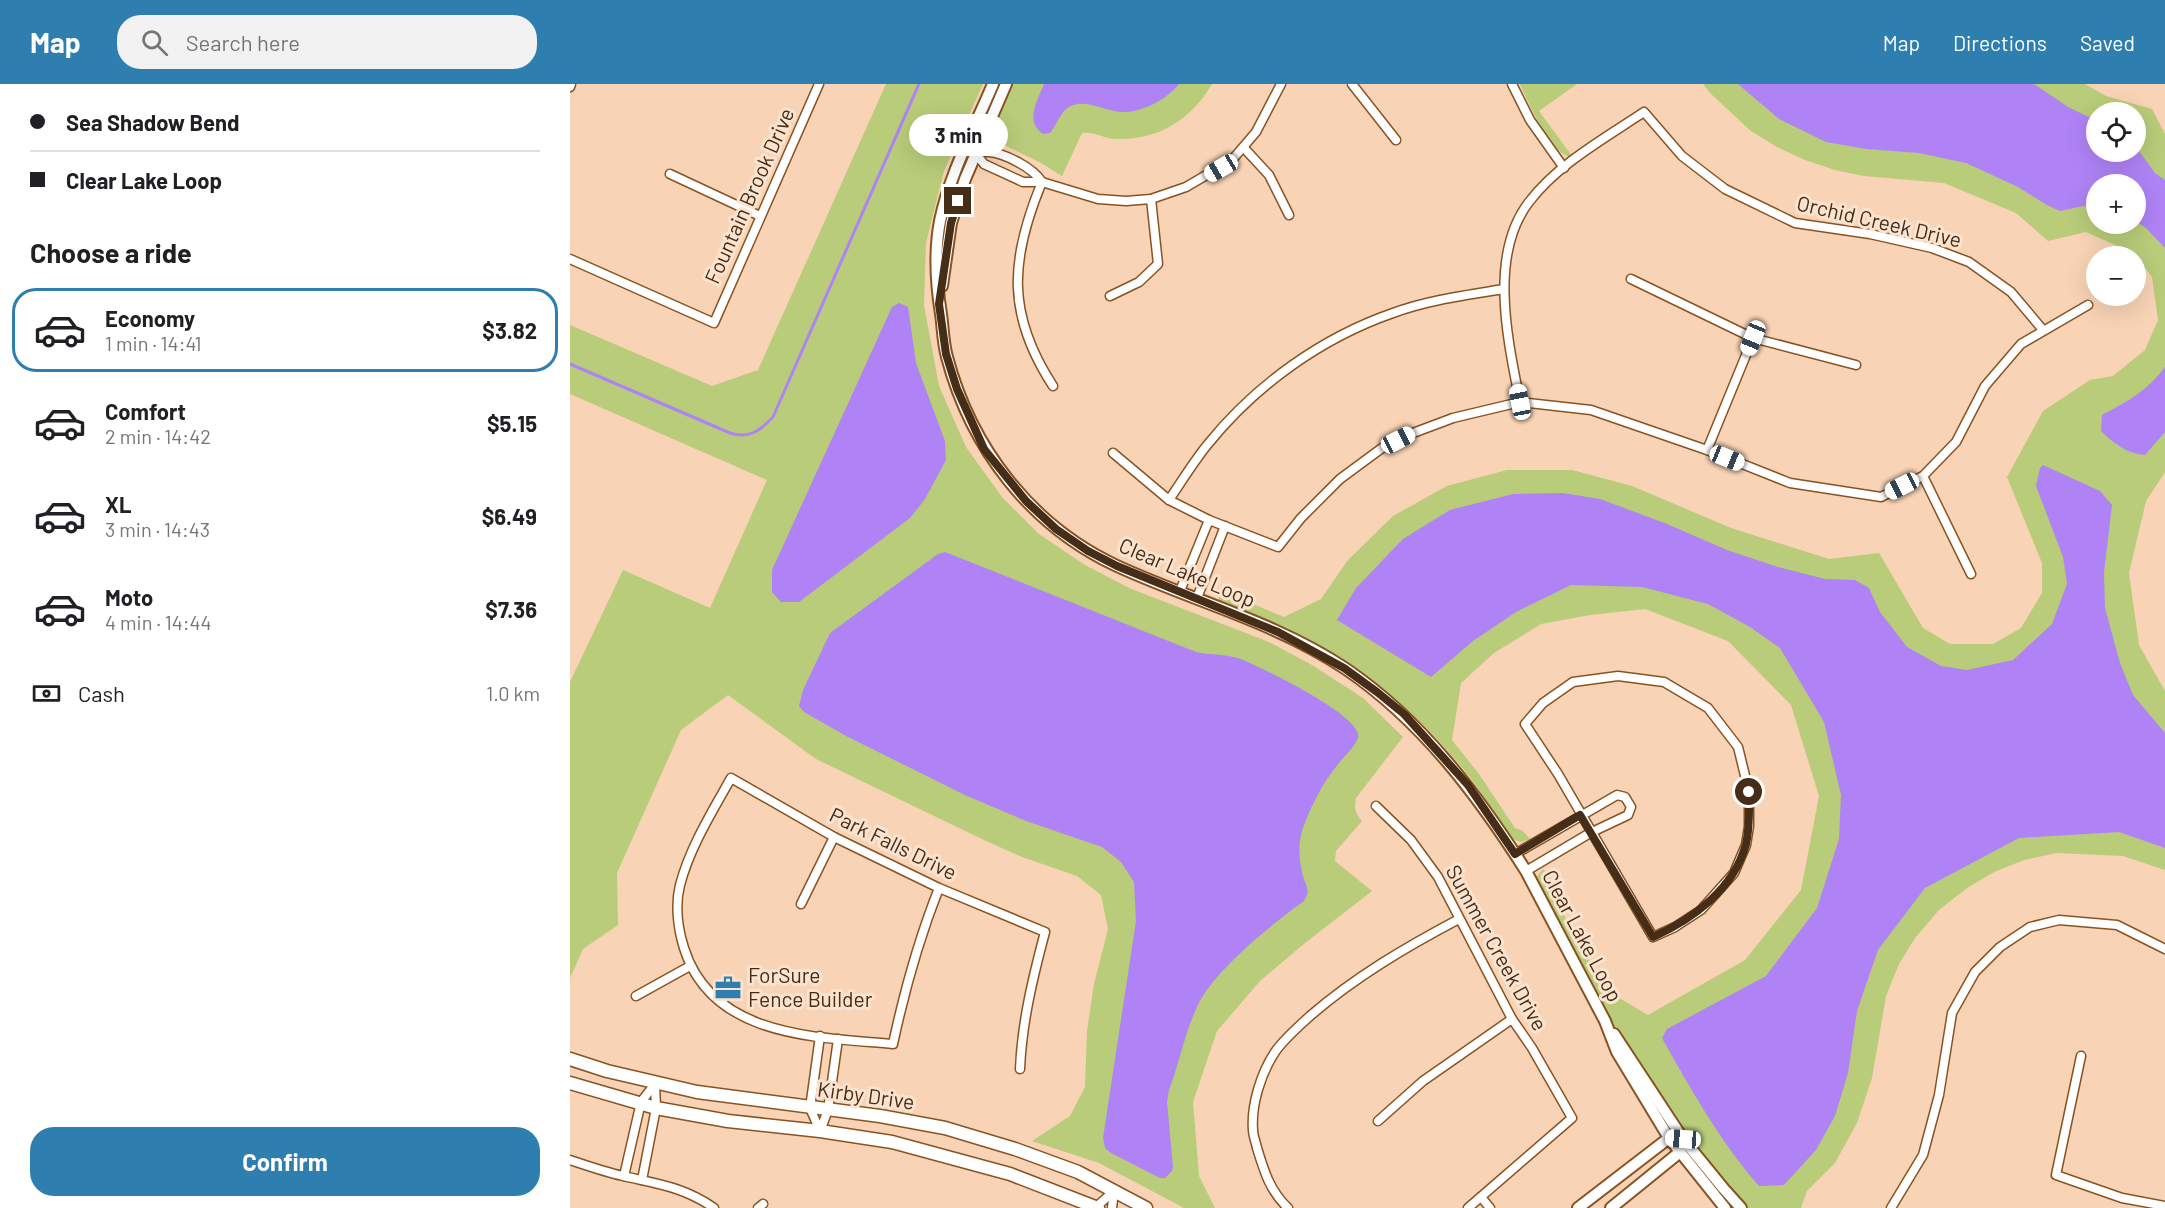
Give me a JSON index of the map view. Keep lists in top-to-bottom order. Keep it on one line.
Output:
{"streets":{"main road":["Kirby Drive"],"street":["Fountain Brook Drive","Orchid Creek Drive","Clear Lake Loop","Park Falls Drive","Summer Creek Drive"]},"places":{"office":["ForSure Fence Builder"]},"page":{"header":"Map","search":"Search here","nav":["Map","Directions","Saved"],"banner":["Sea Shadow Bend","Clear Lake Loop"],"map_buttons":["+","−"],"bubble":"3 min","heading":"Choose a ride","list":[{"name":"Economy","note":"1 min · 14:41","value":"$3.82"},{"name":"Comfort","note":"2 min · 14:42","value":"$5.15"},{"name":"XL","note":"3 min · 14:43","value":"$6.49"},{"name":"Moto","note":"4 min · 14:44","value":"$7.36"}],"pay":["Cash","1.0 km"],"buttons":"Confirm"}}
